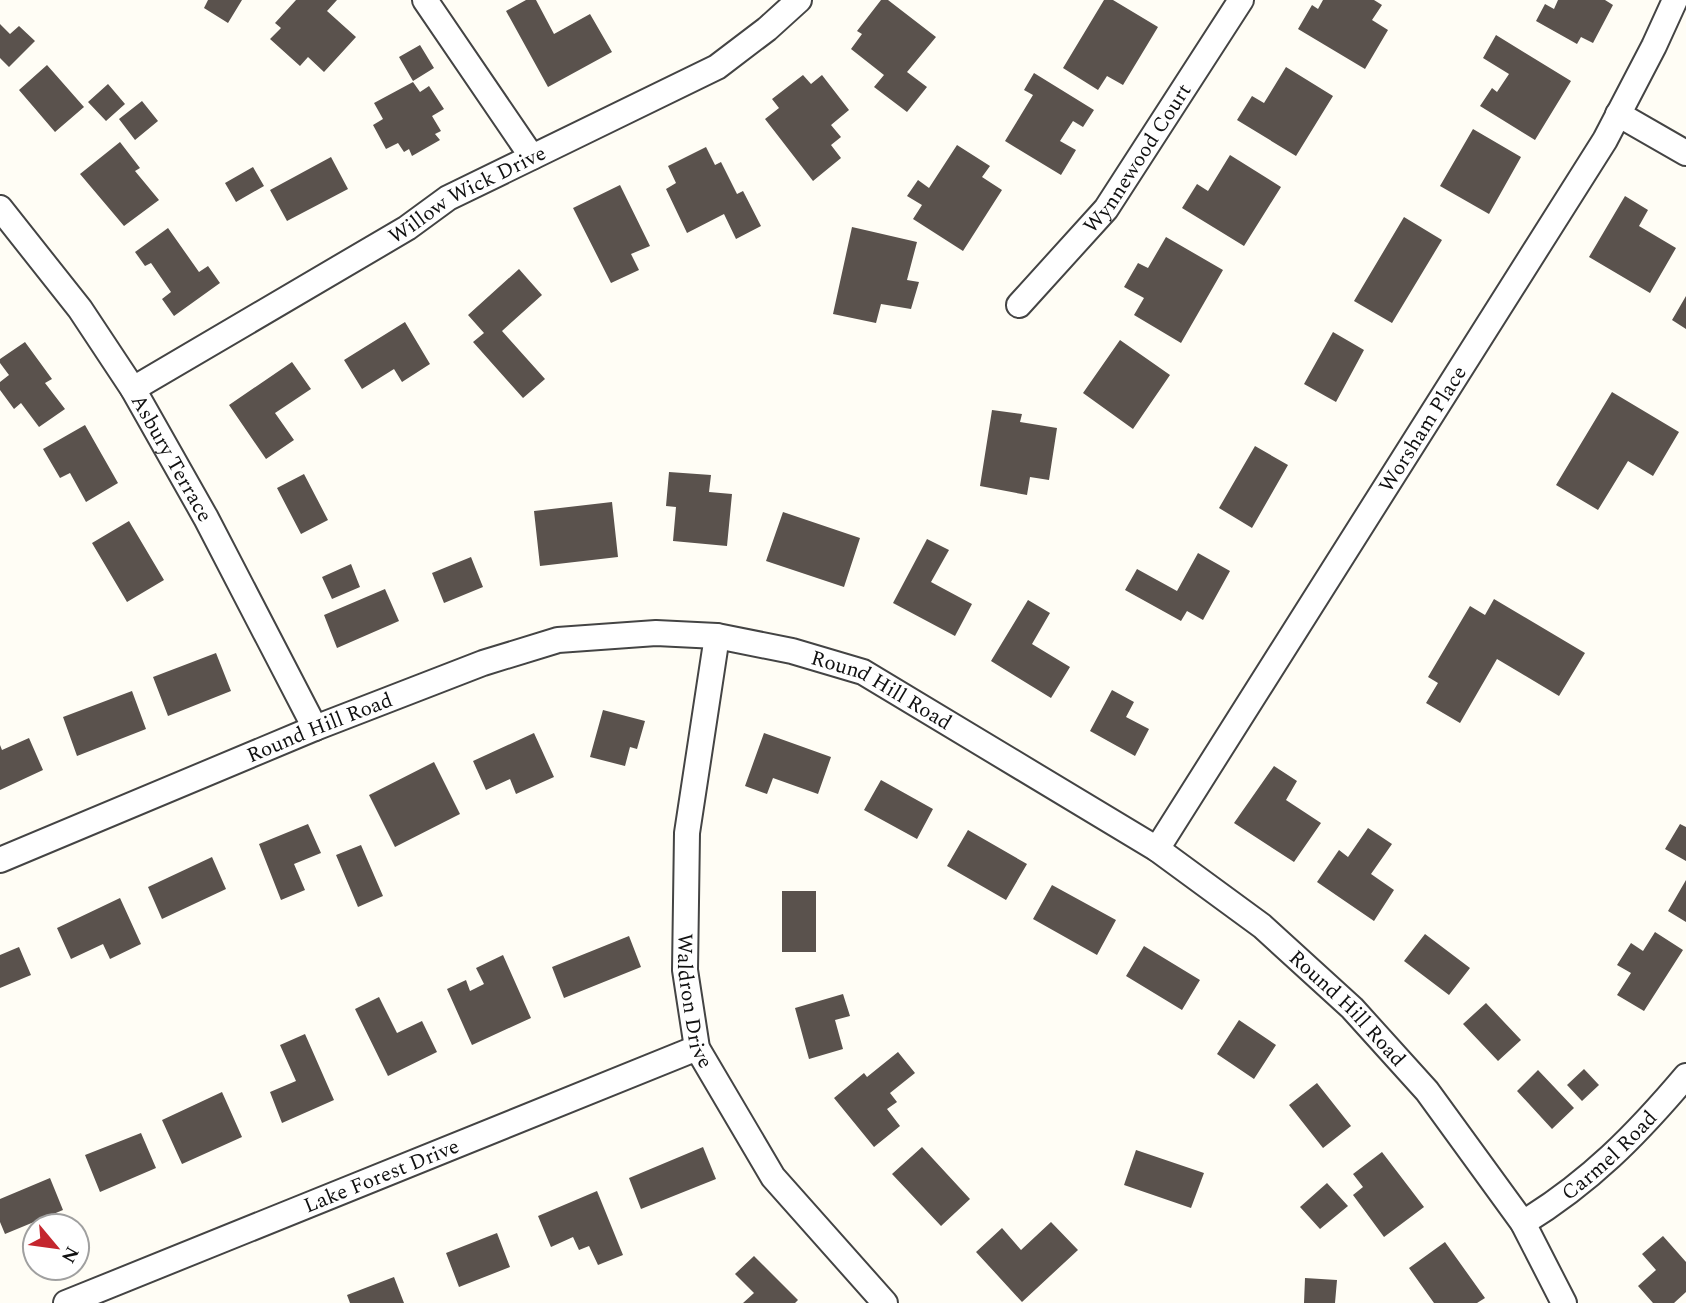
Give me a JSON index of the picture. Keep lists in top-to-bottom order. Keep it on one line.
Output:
{"streets":{"street":["Wynnewood Court","Willow Wick Drive","Worsham Place","Asbury Terrace","Round Hill Road","Waldron Drive","Carmel Road","Lake Forest Drive"]},"crossings":[["Willow Wick Drive","Asbury Terrace"],["Worsham Place","Round Hill Road"],["Asbury Terrace","Round Hill Road"],["Round Hill Road","Waldron Drive"],["Round Hill Road","Carmel Road"],["Waldron Drive","Lake Forest Drive"]],"north":"bottom right"}
